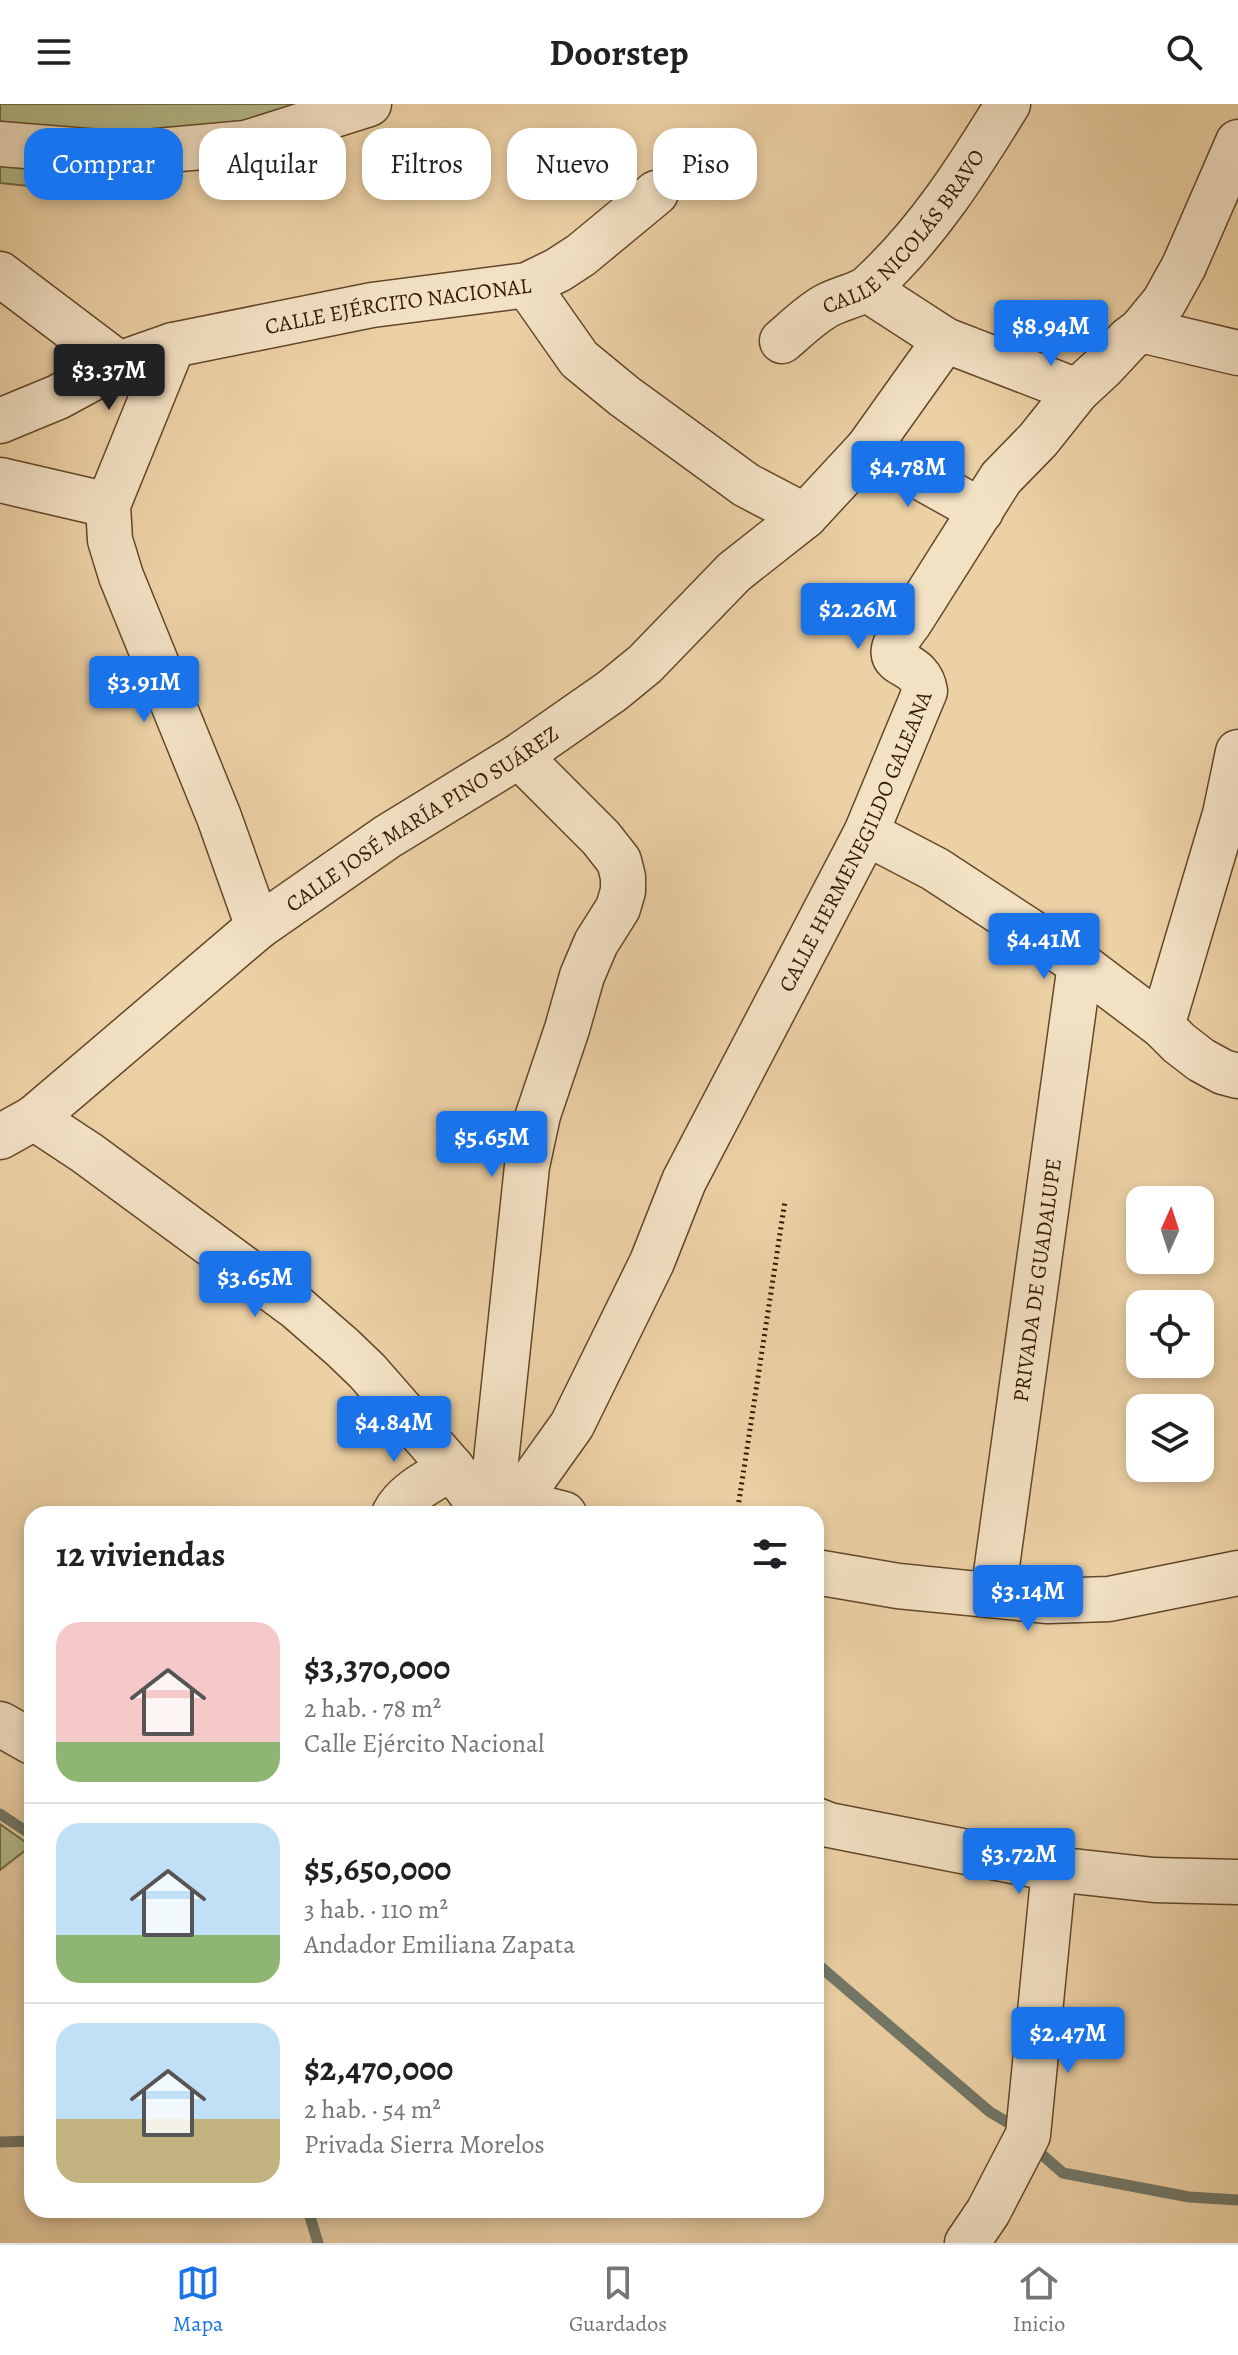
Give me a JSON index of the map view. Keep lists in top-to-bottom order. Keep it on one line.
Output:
{"streets":{"street":["CALLE NICOLÁS BRAVO","CALLE EJÉRCITO NACIONAL","CALLE JOSÉ MARÍA PINO SUÁREZ","CALLE HERMENEGILDO GALEANA","PRIVADA DE GUADALUPE"]},"crossings":[["CALLE EJÉRCITO NACIONAL","CALLE JOSÉ MARÍA PINO SUÁREZ"]],"north":"top","page":{"header":"Doorstep","chip":["Comprar","Alquilar","Filtros","Nuevo","Piso"],"price":["$8.94M","$3.37M","$4.78M","$2.26M","$3.91M","$4.41M","$5.65M","$3.65M","$4.84M","$3.14M","$3.72M","$2.47M"],"heading":"12 viviendas","list":[{"name":"$3,370,000","note":"2 hab. · 78 m² · Calle Ejército Nacional"},{"name":"$5,650,000","note":"3 hab. · 110 m² · Andador Emiliana Zapata"},{"name":"$2,470,000","note":"2 hab. · 54 m² · Privada Sierra Morelos"}],"tabs":["Mapa","Guardados","Inicio"]}}
